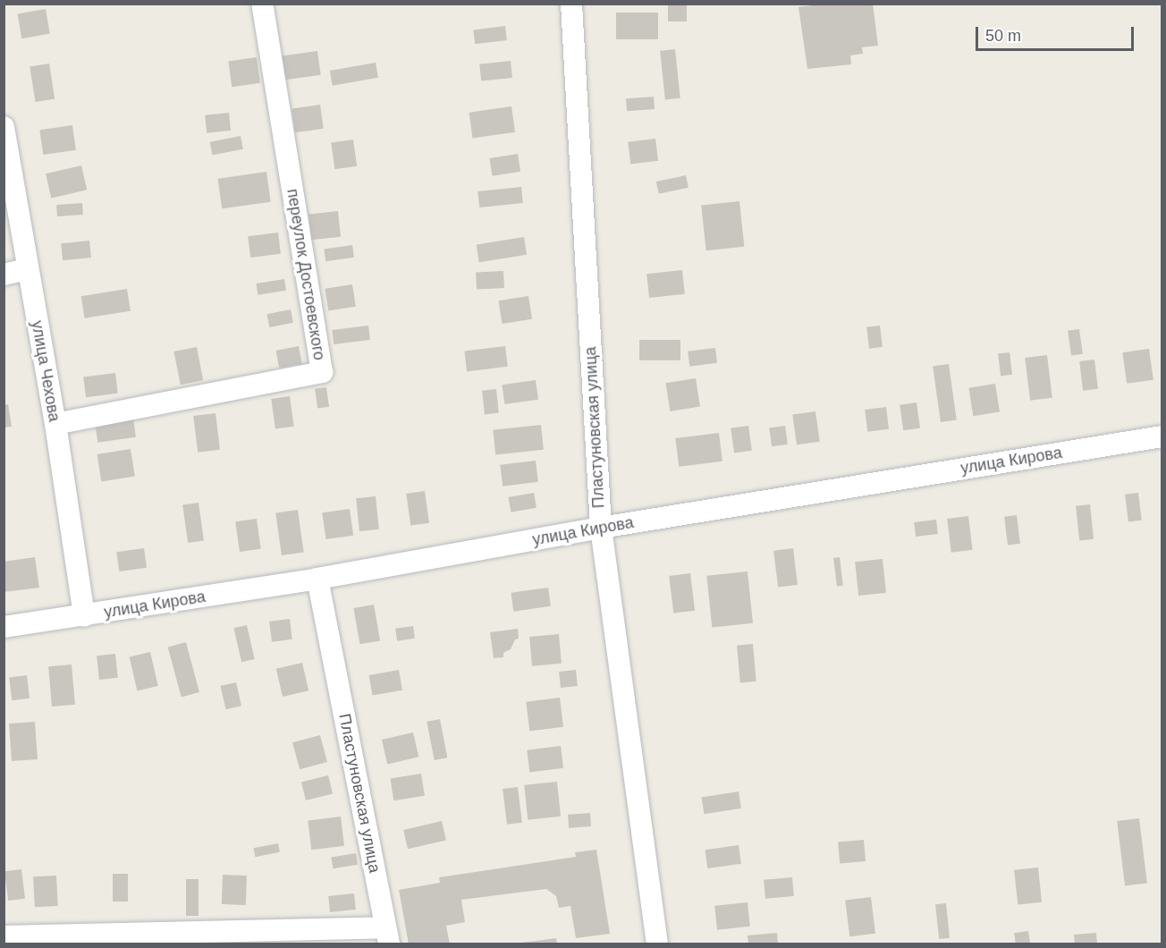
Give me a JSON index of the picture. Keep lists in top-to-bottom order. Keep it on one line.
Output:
{"streets":{"street":["переулок Достоевского","улица Чехова","Пластуновская улица","улица Кирова"]},"crossings":[["переулок Достоевского","улица Чехова"],["улица Чехова","улица Кирова"],["Пластуновская улица","улица Кирова"]],"scale_bar":"50 m"}
